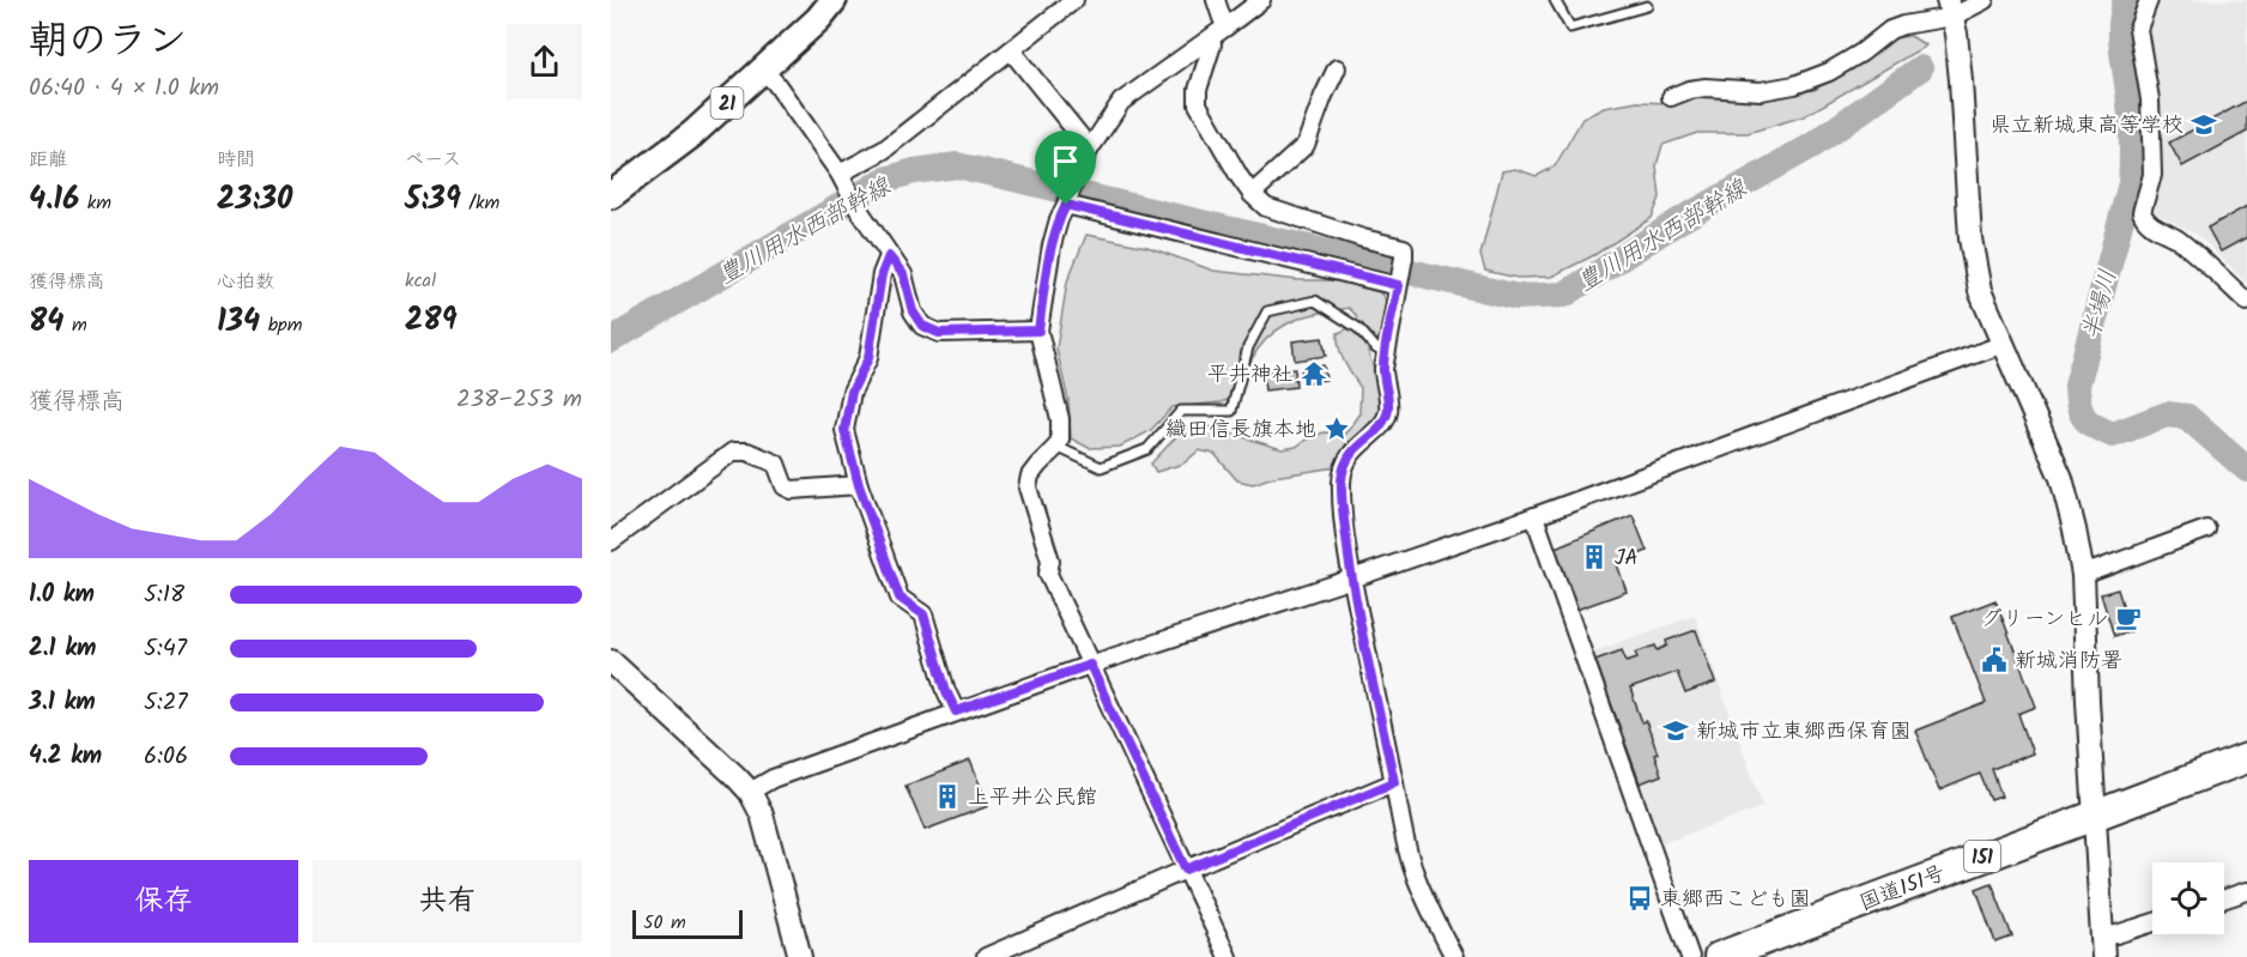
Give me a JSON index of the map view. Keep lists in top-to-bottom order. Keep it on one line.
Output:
{"streets":{"highway":["151","国道151号"],"main road":["21"]},"water":["豊川用水西部幹線","半場川"],"places":{"school or university":["県立新城東高等学校","新城市立東郷西保育園"],"temple":["平井神社"],"place":["織田信長旗本地"],"building":["JA","上平井公民館"],"cafe":["グリーンヒル"],"public building":["新城消防署"],"bus stop":["東郷西こども園"]},"scale_bar":"50 m","page":{"heading":["朝のラン","06:40 · 4 × 1.0 km"],"stats":[["距離","4.16 km"],["時間","23:30"],["ペース","5:39 /km"],["獲得標高","84 m"],["心拍数","134 bpm"],["kcal","289"]],"chart":["獲得標高","238–253 m"],"list":[{"name":"1.0 km","note":"5:18"},{"name":"2.1 km","note":"5:47"},{"name":"3.1 km","note":"5:27"},{"name":"4.2 km","note":"6:06"}],"buttons":["保存","共有"],"scale":"50 m"}}
